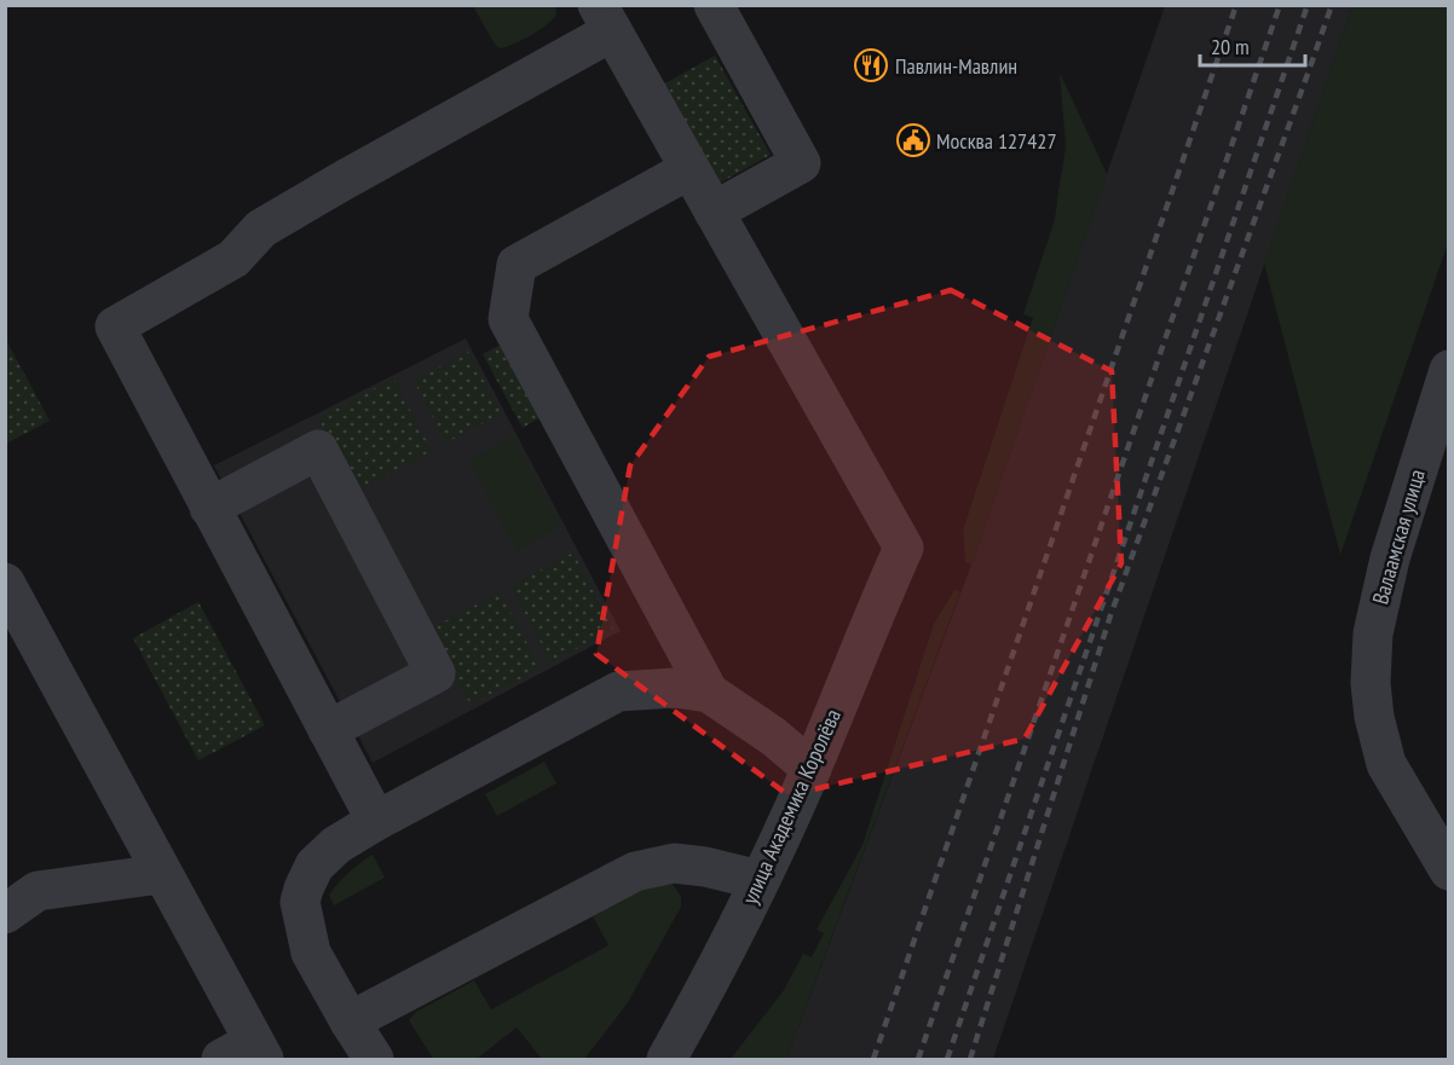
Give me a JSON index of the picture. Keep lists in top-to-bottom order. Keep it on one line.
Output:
{"streets":{"street":["Валаамская улица","улица Академика Королёва"]},"places":{"restaurant":["Павлин-Мавлин"],"public building":["Москва 127427"]},"scale_bar":"20 m"}
